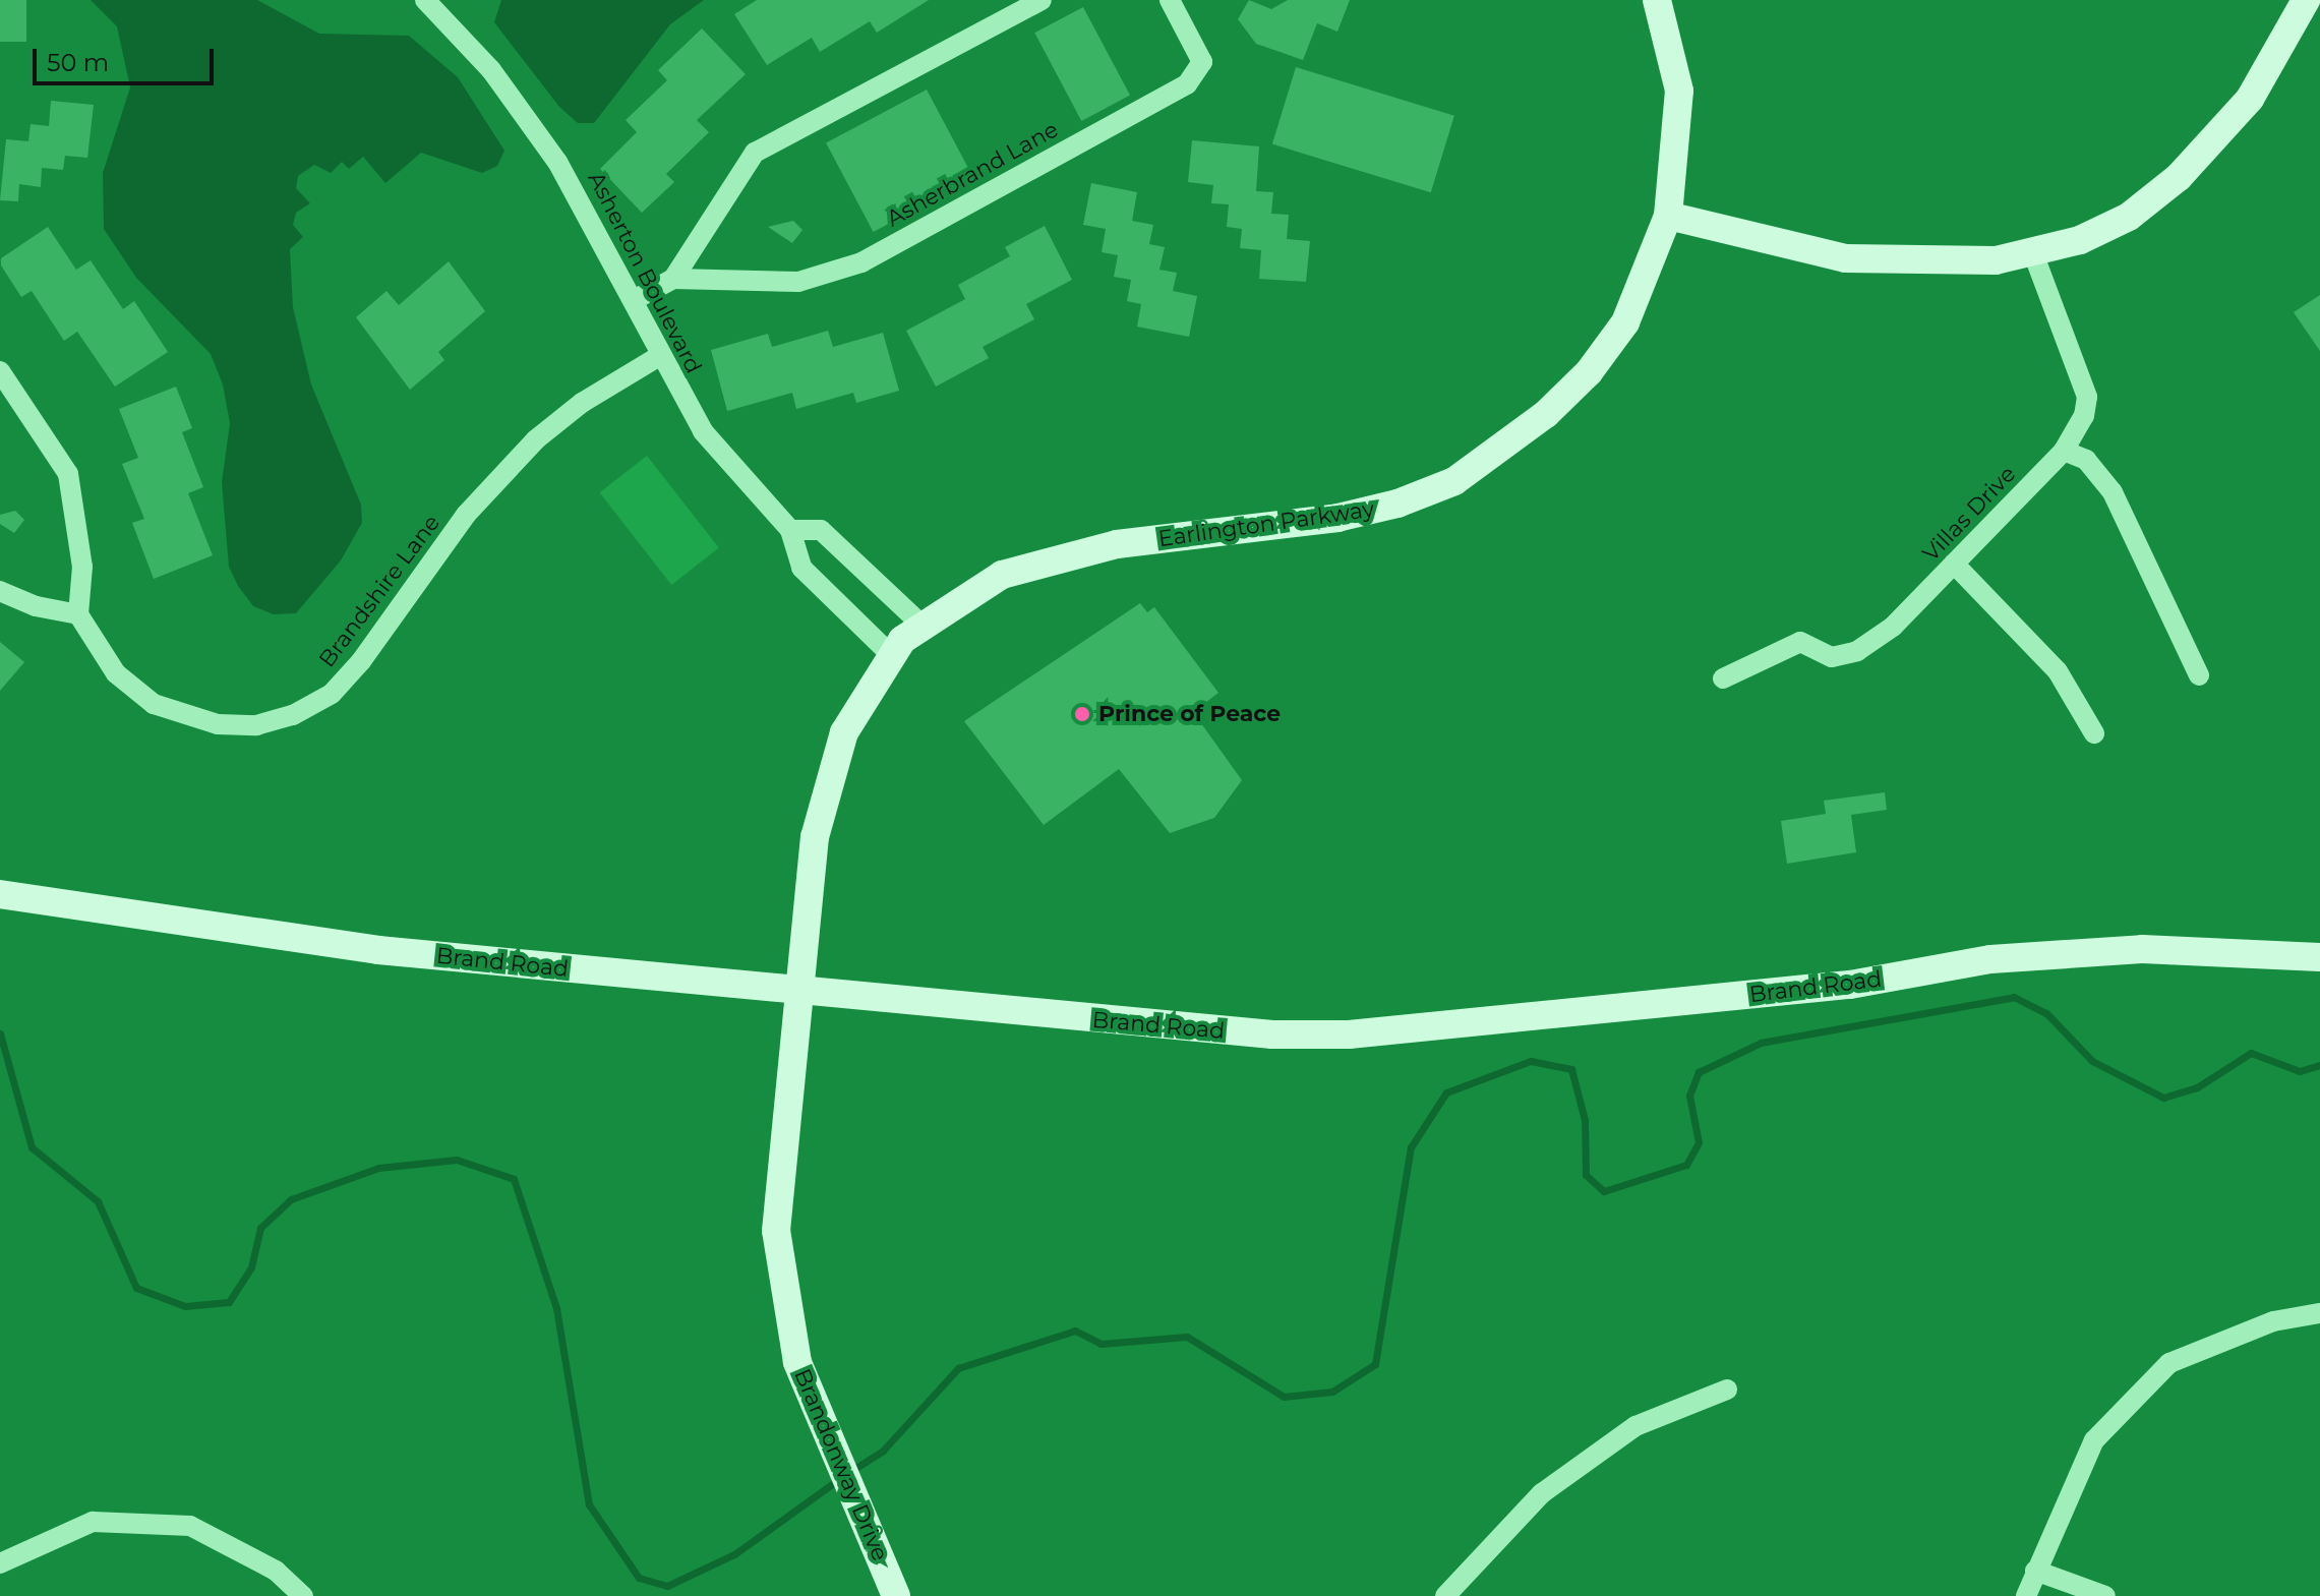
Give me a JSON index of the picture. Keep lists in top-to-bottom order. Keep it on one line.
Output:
{"streets":{"street":["Asherbrand Lane","Asherton Boulevard","Villas Drive","Earlington Parkway","Brandshire Lane","Brand Road","Brandonway Drive"]},"crossings":[["Asherbrand Lane","Asherton Boulevard"],["Asherton Boulevard","Earlington Parkway"],["Asherton Boulevard","Brandshire Lane"],["Earlington Parkway","Brand Road"],["Earlington Parkway","Brandonway Drive"],["Brand Road","Brandonway Drive"]],"places":["Prince of Peace"],"scale_bar":"50 m"}
